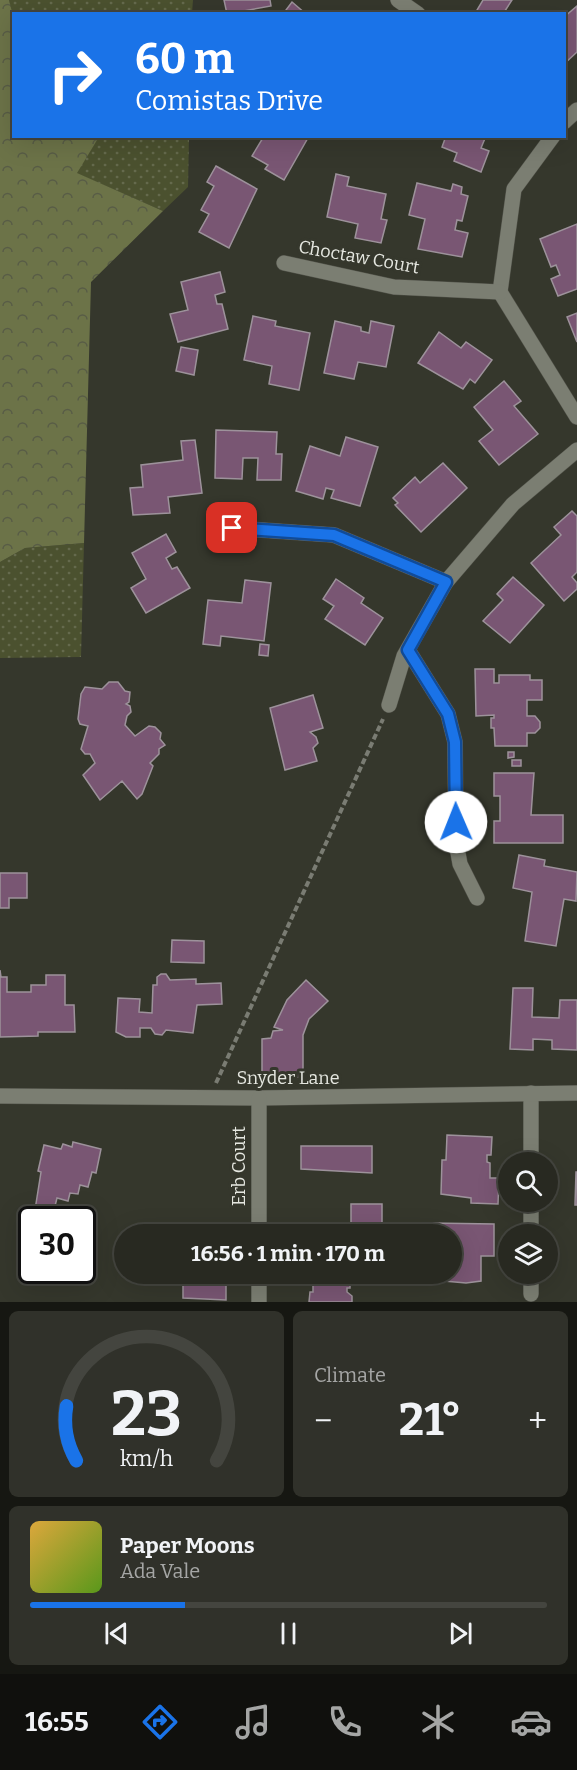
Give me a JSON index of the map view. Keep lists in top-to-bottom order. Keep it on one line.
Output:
{"streets":{"street":["Choctaw Court","Snyder Lane","Erb Court"]},"crossings":[["Snyder Lane","Erb Court"]],"page":{"turn":["60 m","Comistas Drive"],"limit":"30","trip":"16:56 · 1 min · 170 m","tile":"Climate","heat":["−","21°","+"],"song":["Paper Moons","Ada Vale"],"tabs":"16:55","gauge":["23","km/h"]}}
